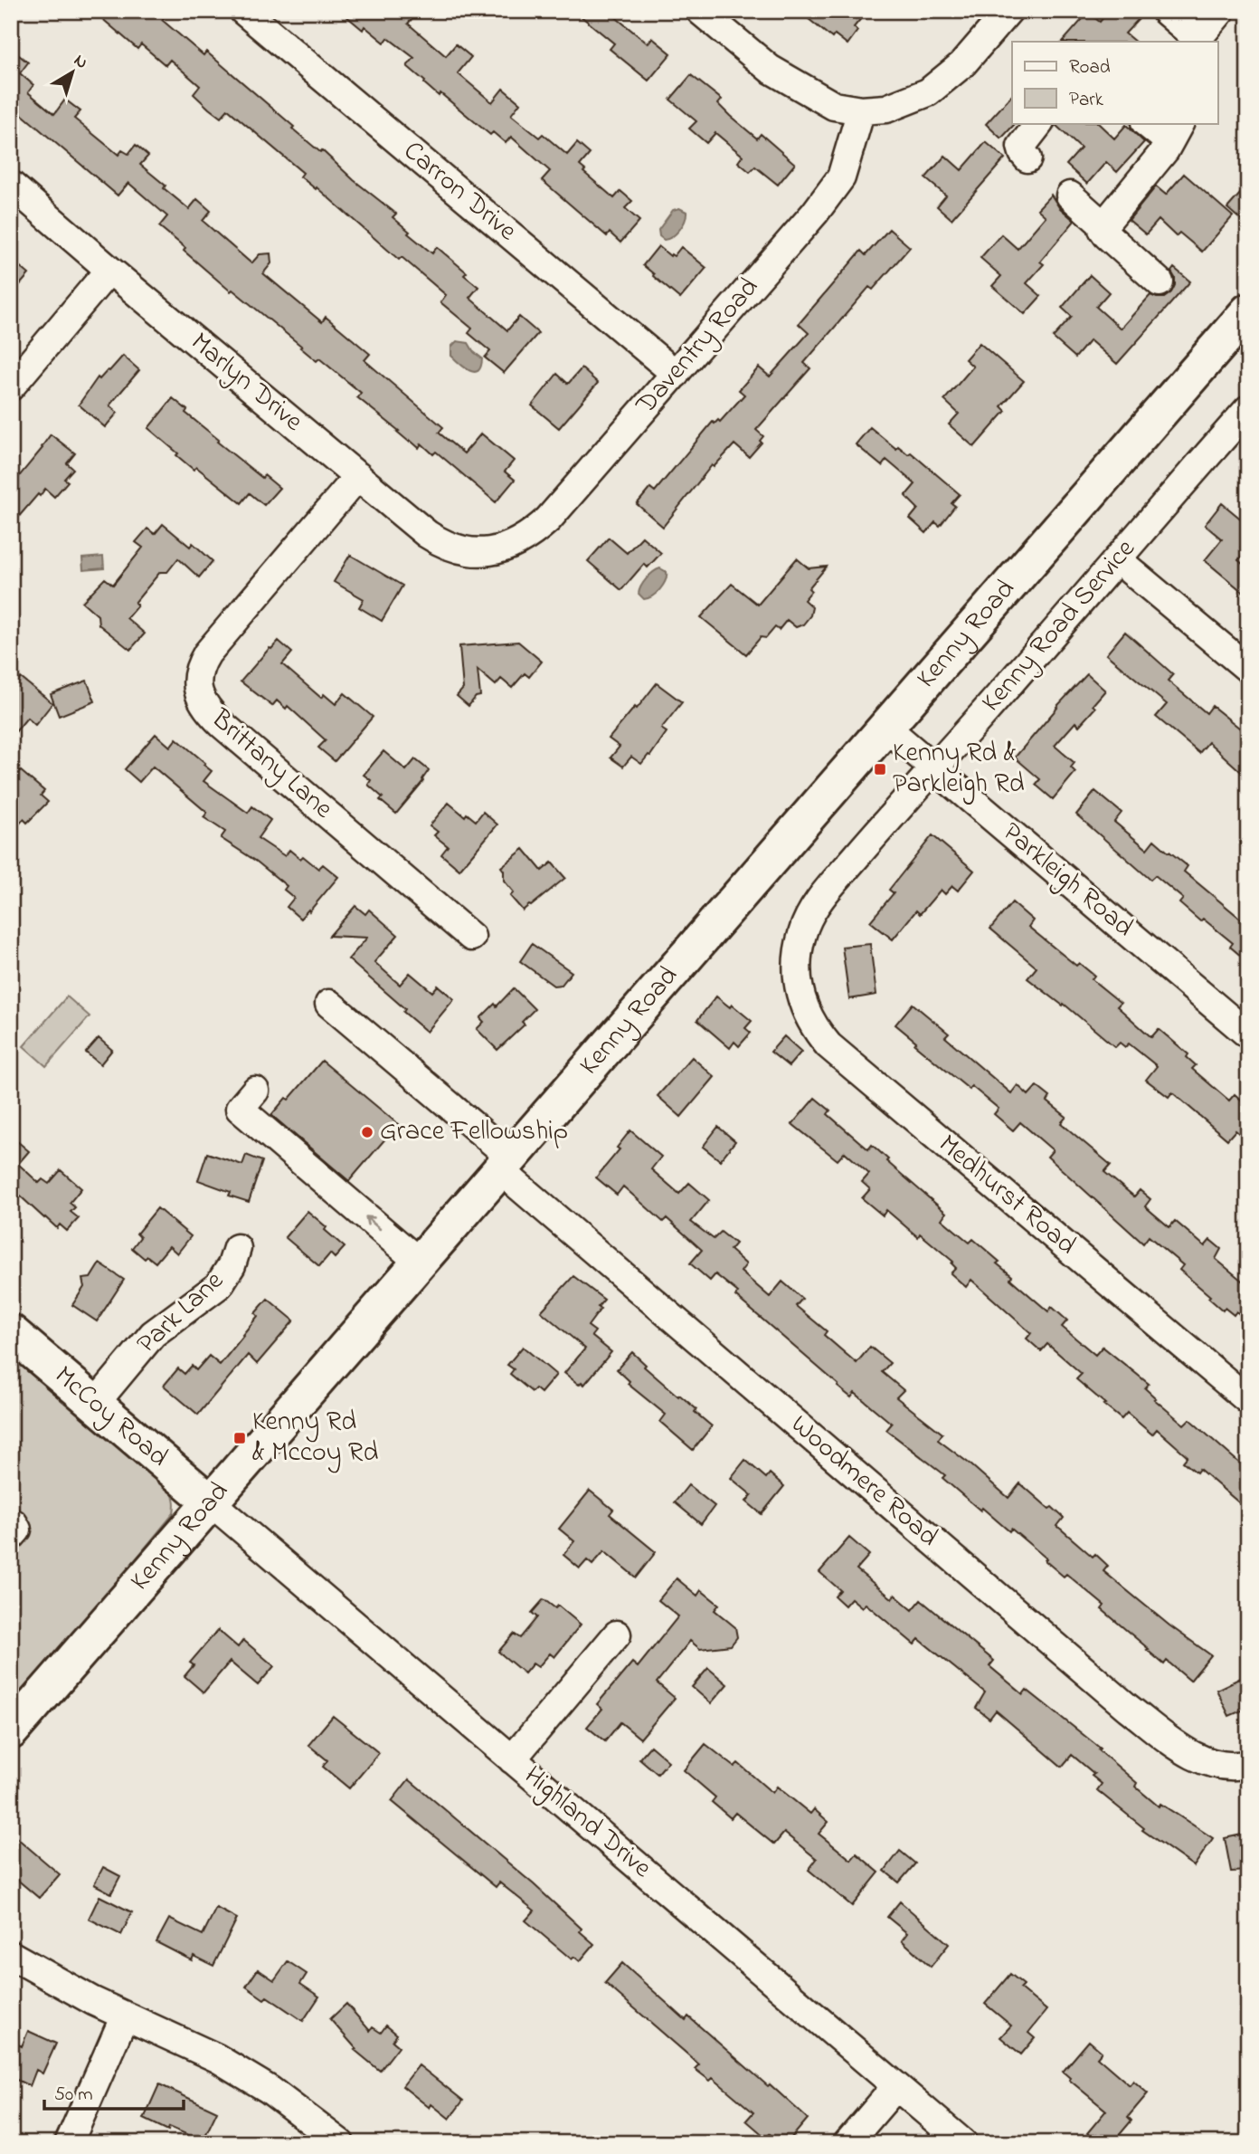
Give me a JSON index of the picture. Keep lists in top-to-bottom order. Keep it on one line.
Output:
{"streets":{"main road":["Kenny Road","McCoy Road"],"street":["Carron Drive","Daventry Road","Marlyn Drive","Kenny Road Service","Brittany Lane","Parkleigh Road","Medhurst Road","Park Lane","Woodmere Road","Highland Drive"]},"crossings":[["Carron Drive","Daventry Road"],["Daventry Road","Marlyn Drive"],["Marlyn Drive","Brittany Lane"],["Kenny Road Service","Parkleigh Road"],["Kenny Road Service","Medhurst Road"],["Kenny Road","Parkleigh Road"],["Kenny Road","McCoy Road"],["Kenny Road","Woodmere Road"],["Kenny Road","Highland Drive"],["Park Lane","McCoy Road"],["McCoy Road","Highland Drive"]],"places":{"transit":["Kenny Rd & Parkleigh Rd","Kenny Rd & Mccoy Rd"],"other":["Grace Fellowship"]},"legend":["Road","Park"],"scale_bar":"50 m","north":"top right"}
